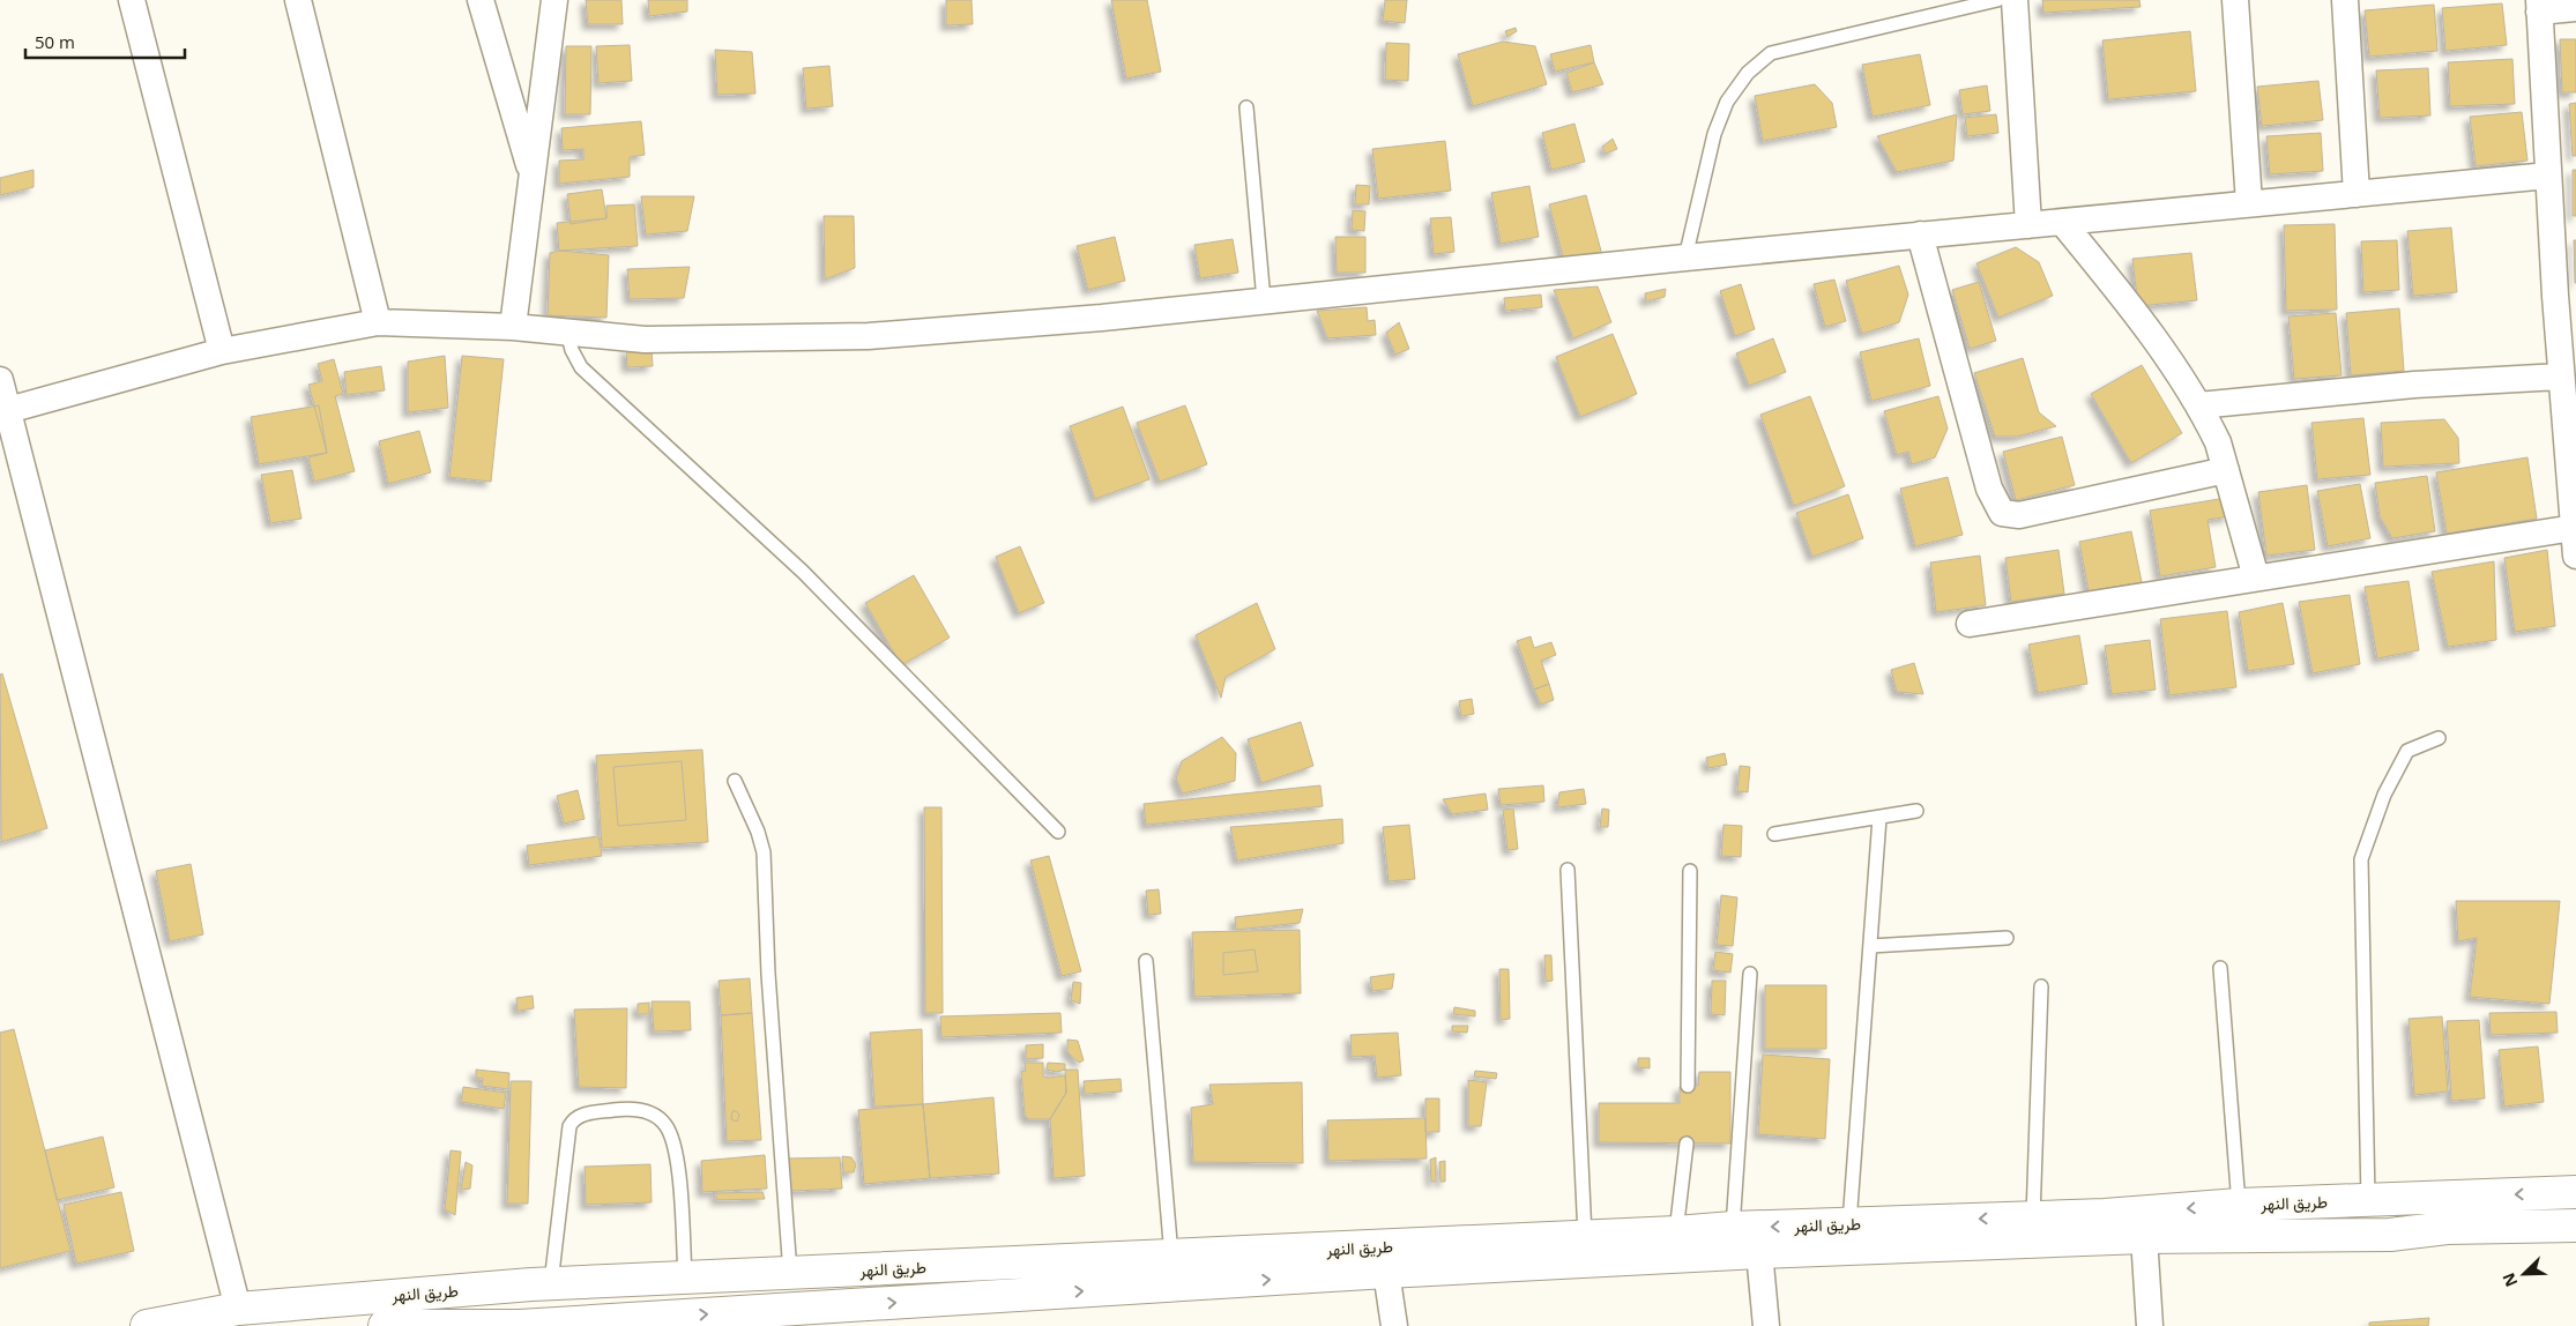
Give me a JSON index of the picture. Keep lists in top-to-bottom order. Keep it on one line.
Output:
{"streets":{"main road":["طريق النهر"]},"scale_bar":"50 m","north":"bottom left"}
